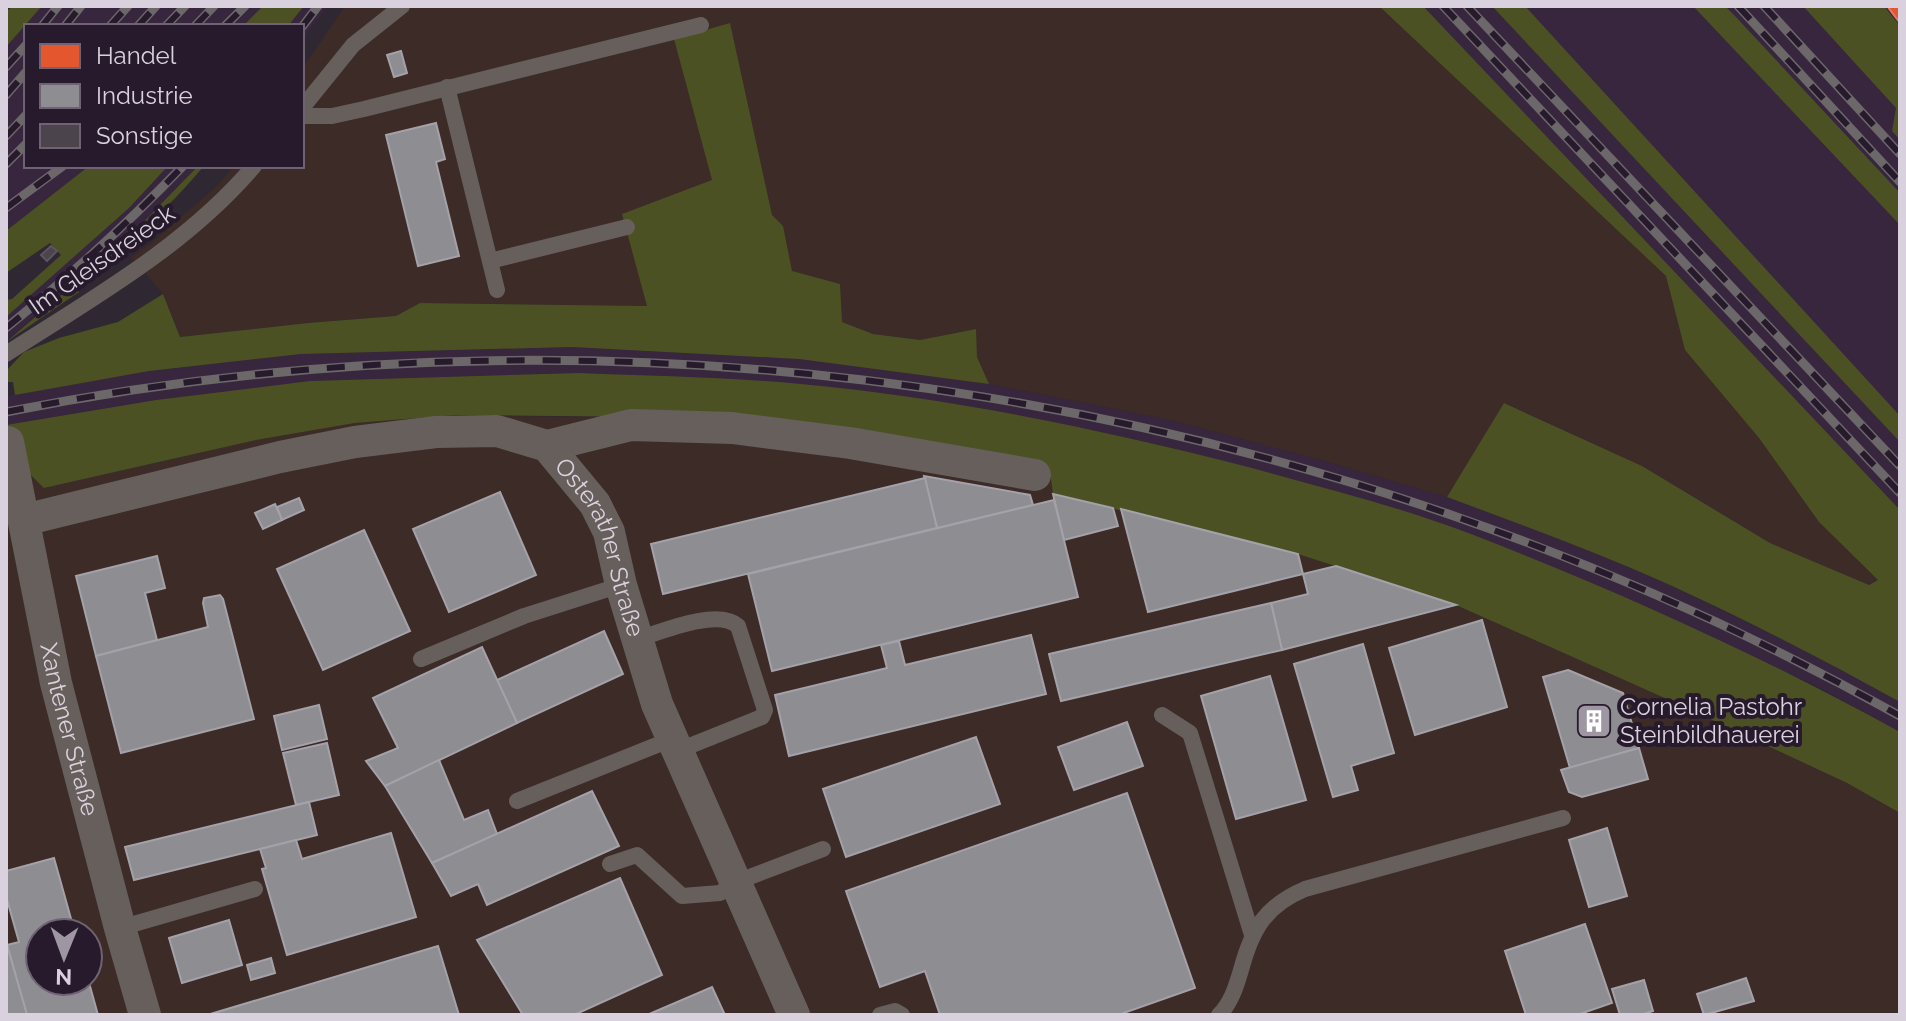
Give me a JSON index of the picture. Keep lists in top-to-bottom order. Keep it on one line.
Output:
{"streets":{"street":["Osterather Straße","Xantener Straße"],"lane":["Im Gleisdreieck"]},"crossings":[["Osterather Straße","Xantener Straße"]],"places":{"building":["Cornelia Pastohr Steinbildhauerei"]},"legend":["Handel","Industrie","Sonstige"],"north":"bottom"}
